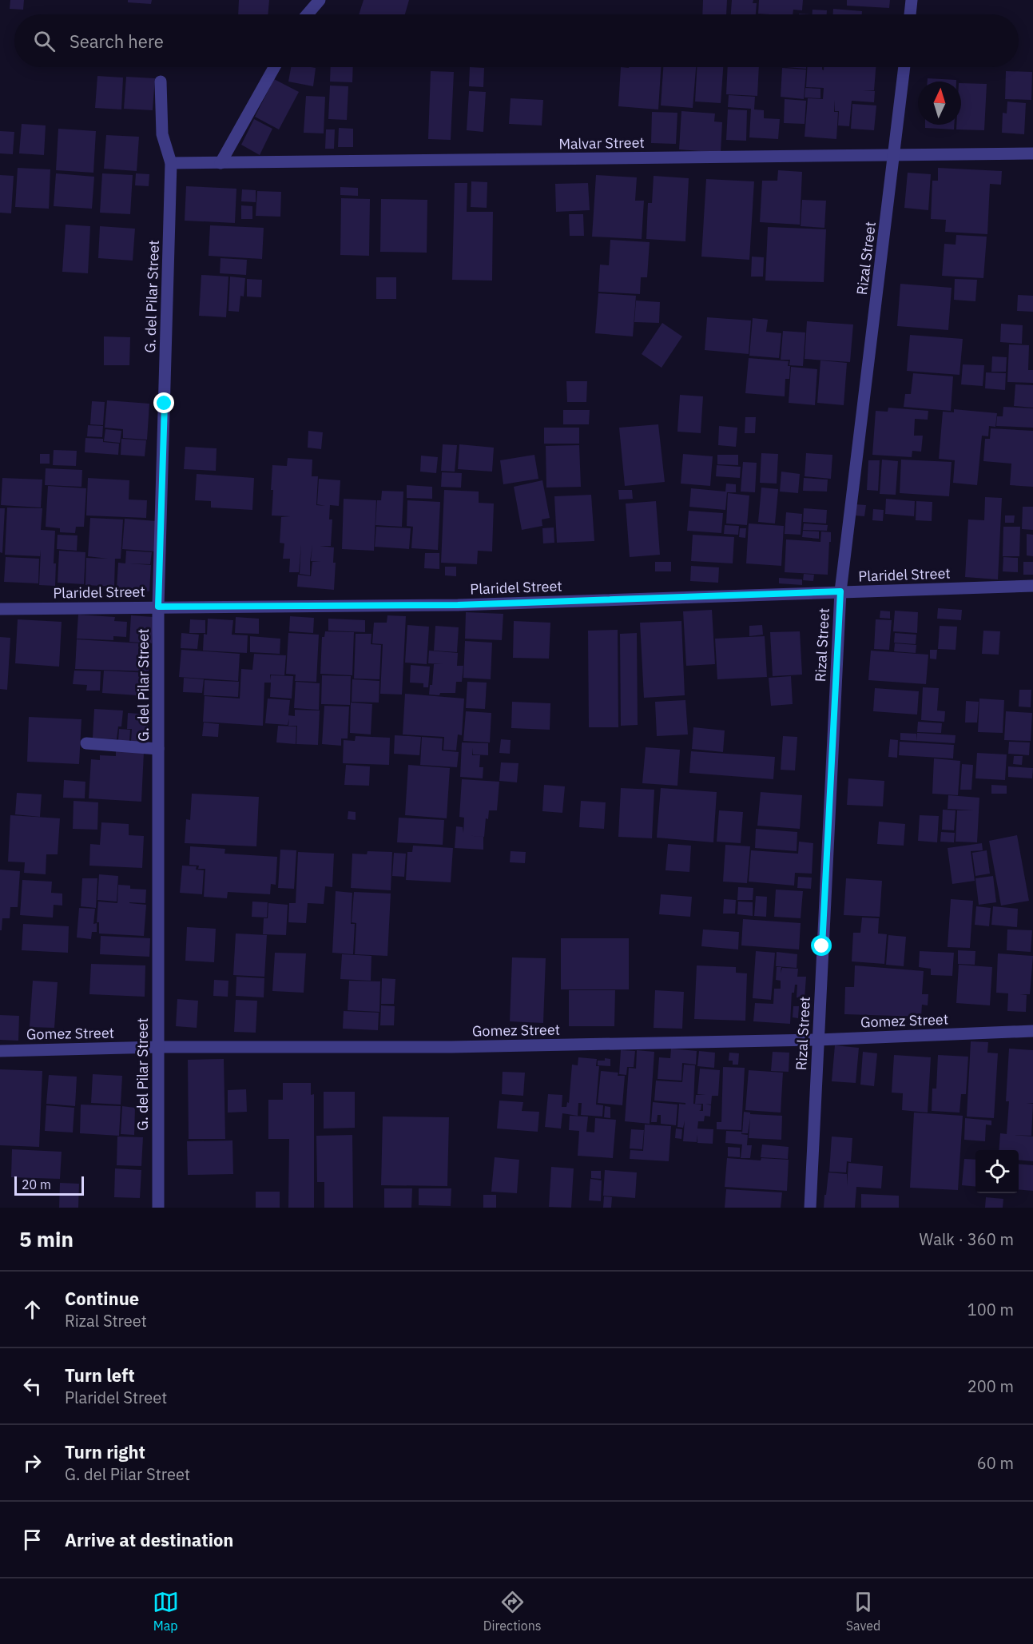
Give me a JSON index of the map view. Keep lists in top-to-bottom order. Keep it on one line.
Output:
{"streets":{"street":["Malvar Street","Rizal Street","G. del Pilar Street","Plaridel Street","Gomez Street"]},"crossings":[["Malvar Street","Rizal Street"],["Malvar Street","G. del Pilar Street"],["Rizal Street","Plaridel Street"],["Rizal Street","Gomez Street"],["G. del Pilar Street","Plaridel Street"],["G. del Pilar Street","Gomez Street"]],"scale_bar":"20 m","north":"top","page":{"search":"Search here","scale":"20 m","heading":["5 min","Walk · 360 m"],"list":[["Continue","Rizal Street","100 m"],["Turn left","Plaridel Street","200 m"],["Turn right","G. del Pilar Street","60 m"],"Arrive at destination"],"nav":["Map","Directions","Saved"]}}
